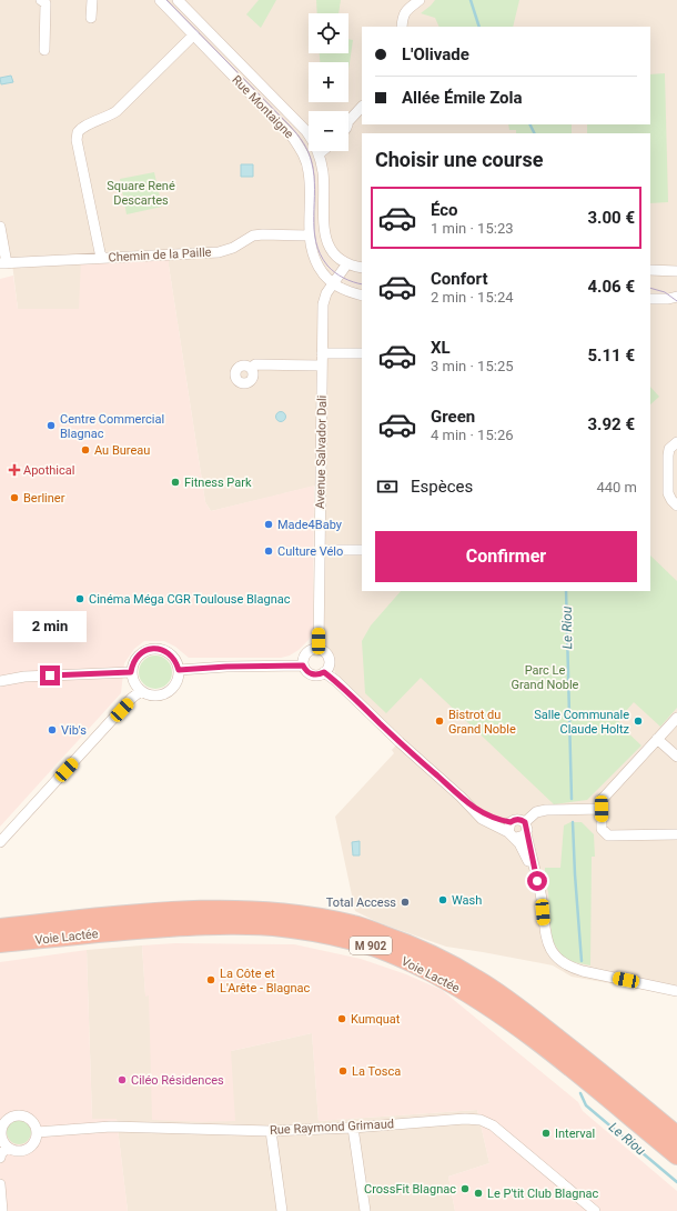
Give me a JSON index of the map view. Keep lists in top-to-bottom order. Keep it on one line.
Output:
{"streets":{"highway":["Voie Lactée","M 902"],"street":["Rue Montaigne","Chemin de la Paille","Avenue Salvador Dali","Rue Raymond Grimaud"]},"crossings":[["Rue Montaigne","Chemin de la Paille"],["Rue Montaigne","Avenue Salvador Dali"]],"water":["Le Riou"],"parks":["Square René Descartes","Parc Le Grand Noble"],"places":{"other":["Centre Commercial Blagnac","Au Bureau","Fitness Park","Berliner","Made4Baby","Culture Vélo","Cinéma Méga CGR Toulouse Blagnac","Bistrot du Grand Noble","Salle Communale Claude Holtz","Vib's","Wash","Total Access","La Côte et L'Arête - Blagnac","Kumquat","La Tosca","Ciléo Résidences","Interval","CrossFit Blagnac","Le P'tit Club Blagnac"],"health":["Apothical"]},"page":{"map_buttons":["+","−"],"banner":["L'Olivade","Allée Émile Zola"],"heading":"Choisir une course","list":[{"name":"Éco","note":"1 min · 15:23","value":"3.00 €"},{"name":"Confort","note":"2 min · 15:24","value":"4.06 €"},{"name":"XL","note":"3 min · 15:25","value":"5.11 €"},{"name":"Green","note":"4 min · 15:26","value":"3.92 €"}],"pay":["Espèces","440 m"],"buttons":"Confirmer","bubble":"2 min"}}
